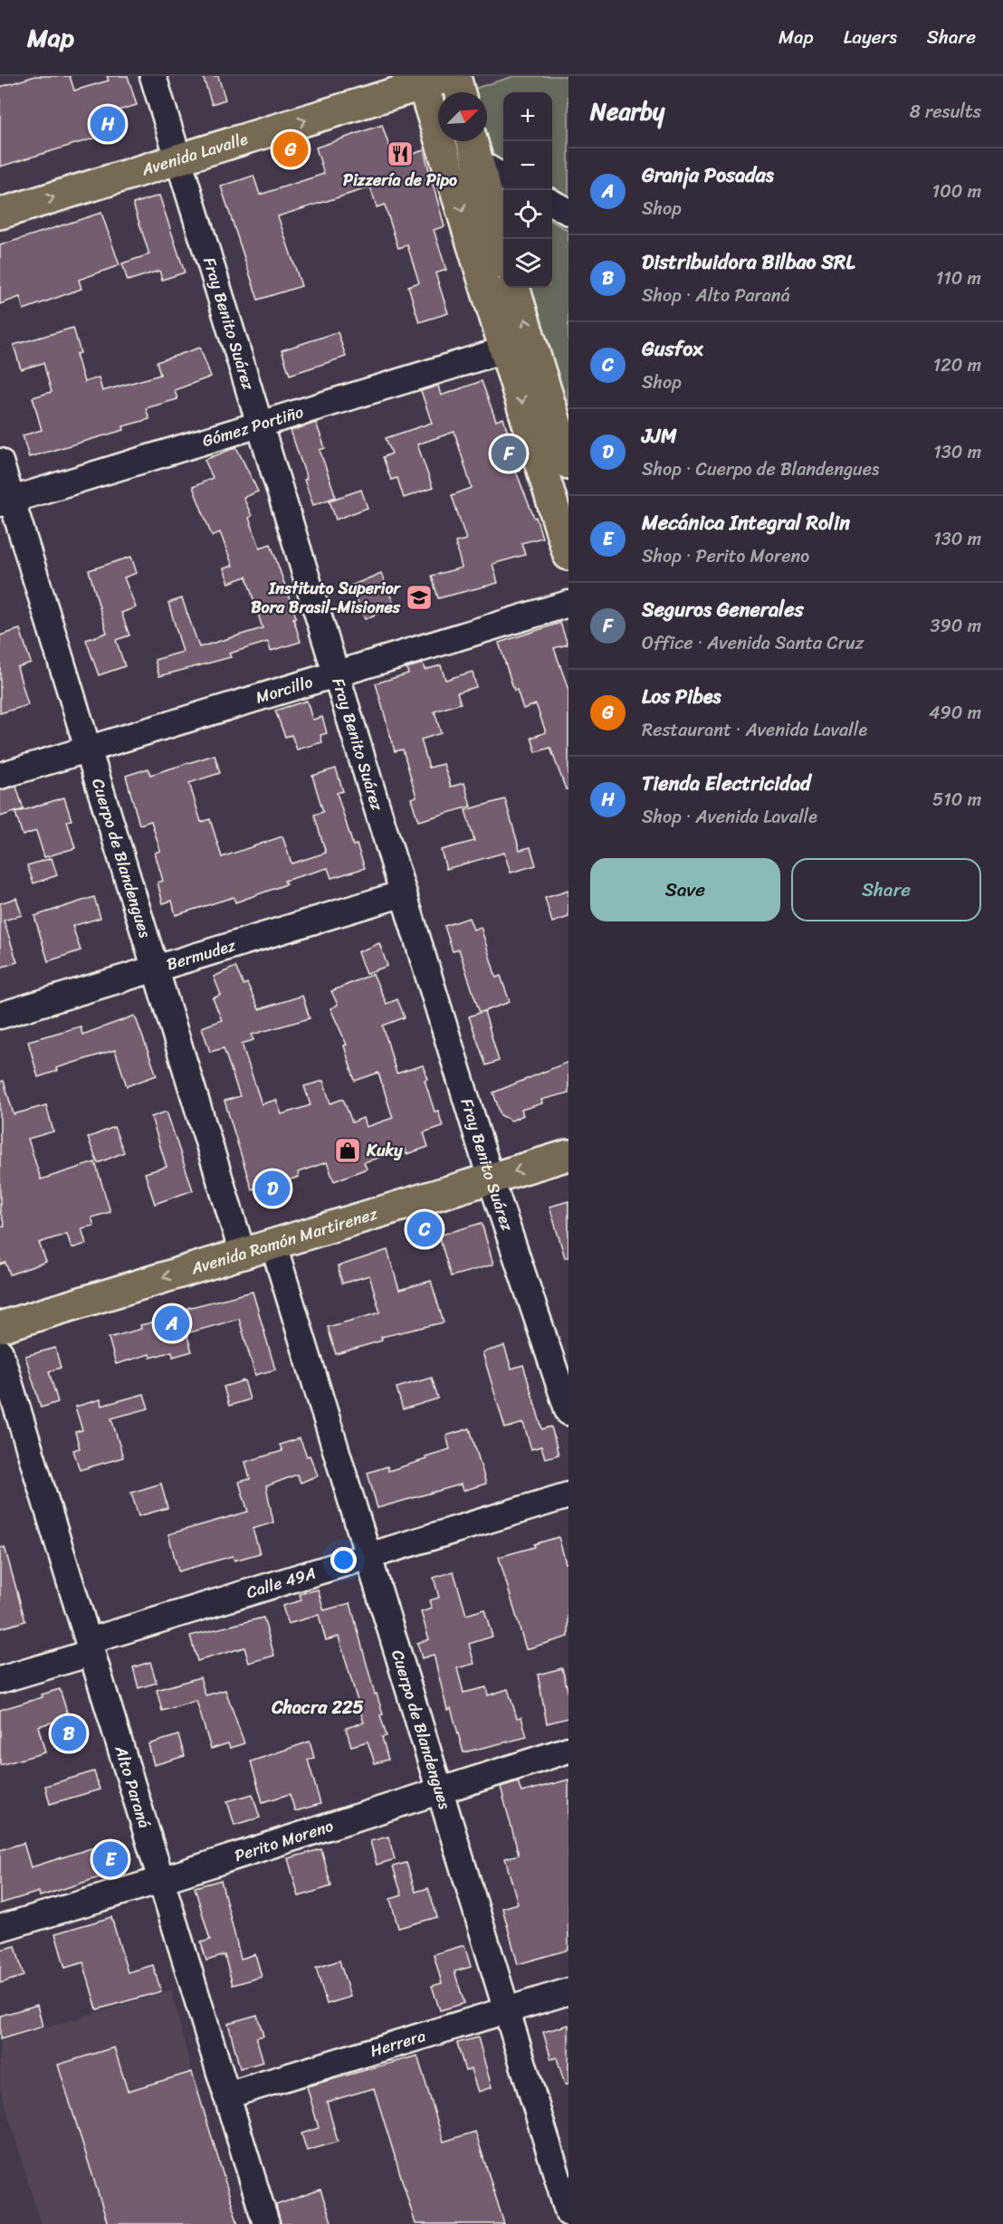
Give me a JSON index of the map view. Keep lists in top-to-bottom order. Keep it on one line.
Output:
{"streets":{"main road":["Avenida Lavalle","Avenida Ramón Martirenez"],"street":["Fray Benito Suárez","Gómez Portiño","Morcillo","Cuerpo de Blandengues","Bermudez","Calle 49A","Alto Paraná","Perito Moreno","Herrera"]},"crossings":[["Avenida Lavalle","Fray Benito Suárez"],["Fray Benito Suárez","Gómez Portiño"],["Fray Benito Suárez","Morcillo"],["Fray Benito Suárez","Bermudez"],["Fray Benito Suárez","Avenida Ramón Martirenez"],["Gómez Portiño","Cuerpo de Blandengues"],["Morcillo","Cuerpo de Blandengues"],["Cuerpo de Blandengues","Bermudez"],["Cuerpo de Blandengues","Avenida Ramón Martirenez"],["Cuerpo de Blandengues","Calle 49A"],["Cuerpo de Blandengues","Perito Moreno"],["Cuerpo de Blandengues","Herrera"],["Calle 49A","Alto Paraná"],["Alto Paraná","Perito Moreno"],["Alto Paraná","Herrera"]],"one_way":["Avenida Lavalle","Avenida Ramón Martirenez"],"districts":["Chacra 225"],"places":{"restaurant":["Pizzería de Pipo"],"school or university":["Instituto Superior Bora Brasil-Misiones"],"shop":["Kuky"]},"north":"top right","page":{"header":"Map","nav":["Map","Layers","Share"],"heading":["Nearby","8 results"],"map_buttons":["+","−"],"pins":["H","G","F","D","C","A","B","E"],"list":[{"mark":"A","name":"Granja Posadas","note":"Shop","value":"100 m"},{"mark":"B","name":"Distribuidora Bilbao SRL","note":"Shop · Alto Paraná","value":"110 m"},{"mark":"C","name":"Gusfox","note":"Shop","value":"120 m"},{"mark":"D","name":"JJM","note":"Shop · Cuerpo de Blandengues","value":"130 m"},{"mark":"E","name":"Mecánica Integral Rolin","note":"Shop · Perito Moreno","value":"130 m"},{"mark":"F","name":"Seguros Generales","note":"Office · Avenida Santa Cruz","value":"390 m"},{"mark":"G","name":"Los Pibes","note":"Restaurant · Avenida Lavalle","value":"490 m"},{"mark":"H","name":"Tienda Electricidad","note":"Shop · Avenida Lavalle","value":"510 m"}],"buttons":["Save","Share"]}}
